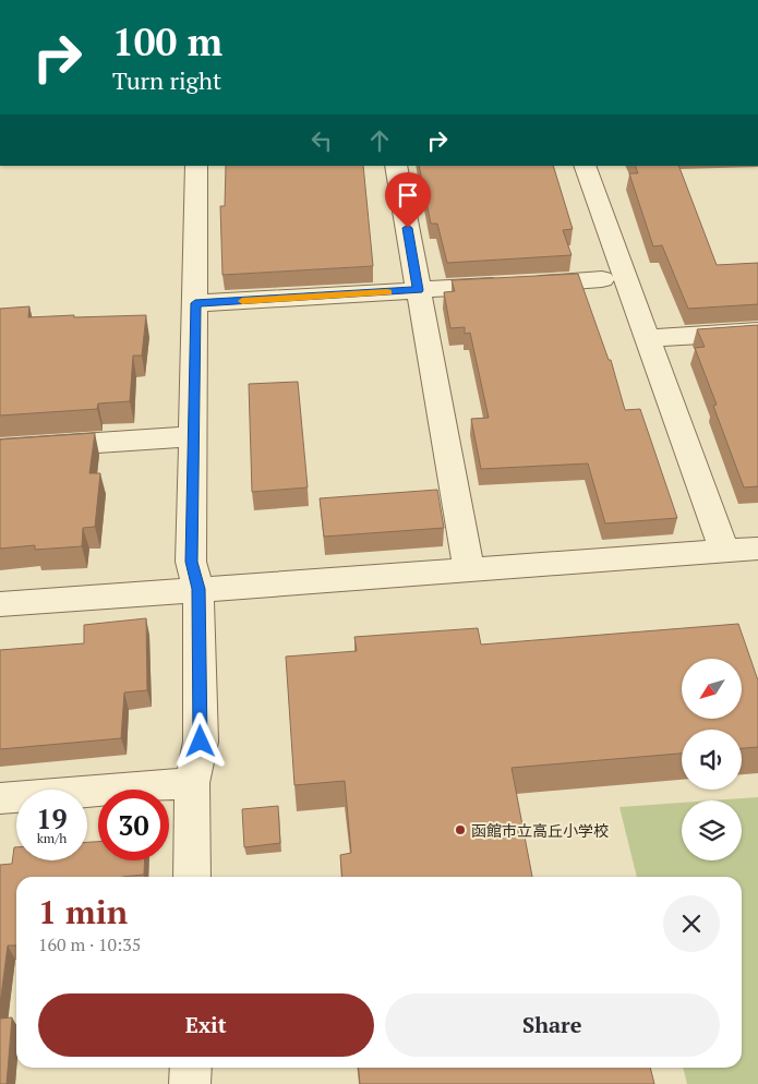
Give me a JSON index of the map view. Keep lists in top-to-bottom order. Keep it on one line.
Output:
{"places":["函館市立高丘小学校"],"north":"bottom left","page":{"turn":["100 m","Turn right"],"speed":"19 km/h","limit":"30","heading":["1 min","160 m · 10:35"],"buttons":["Exit","Share"]}}
